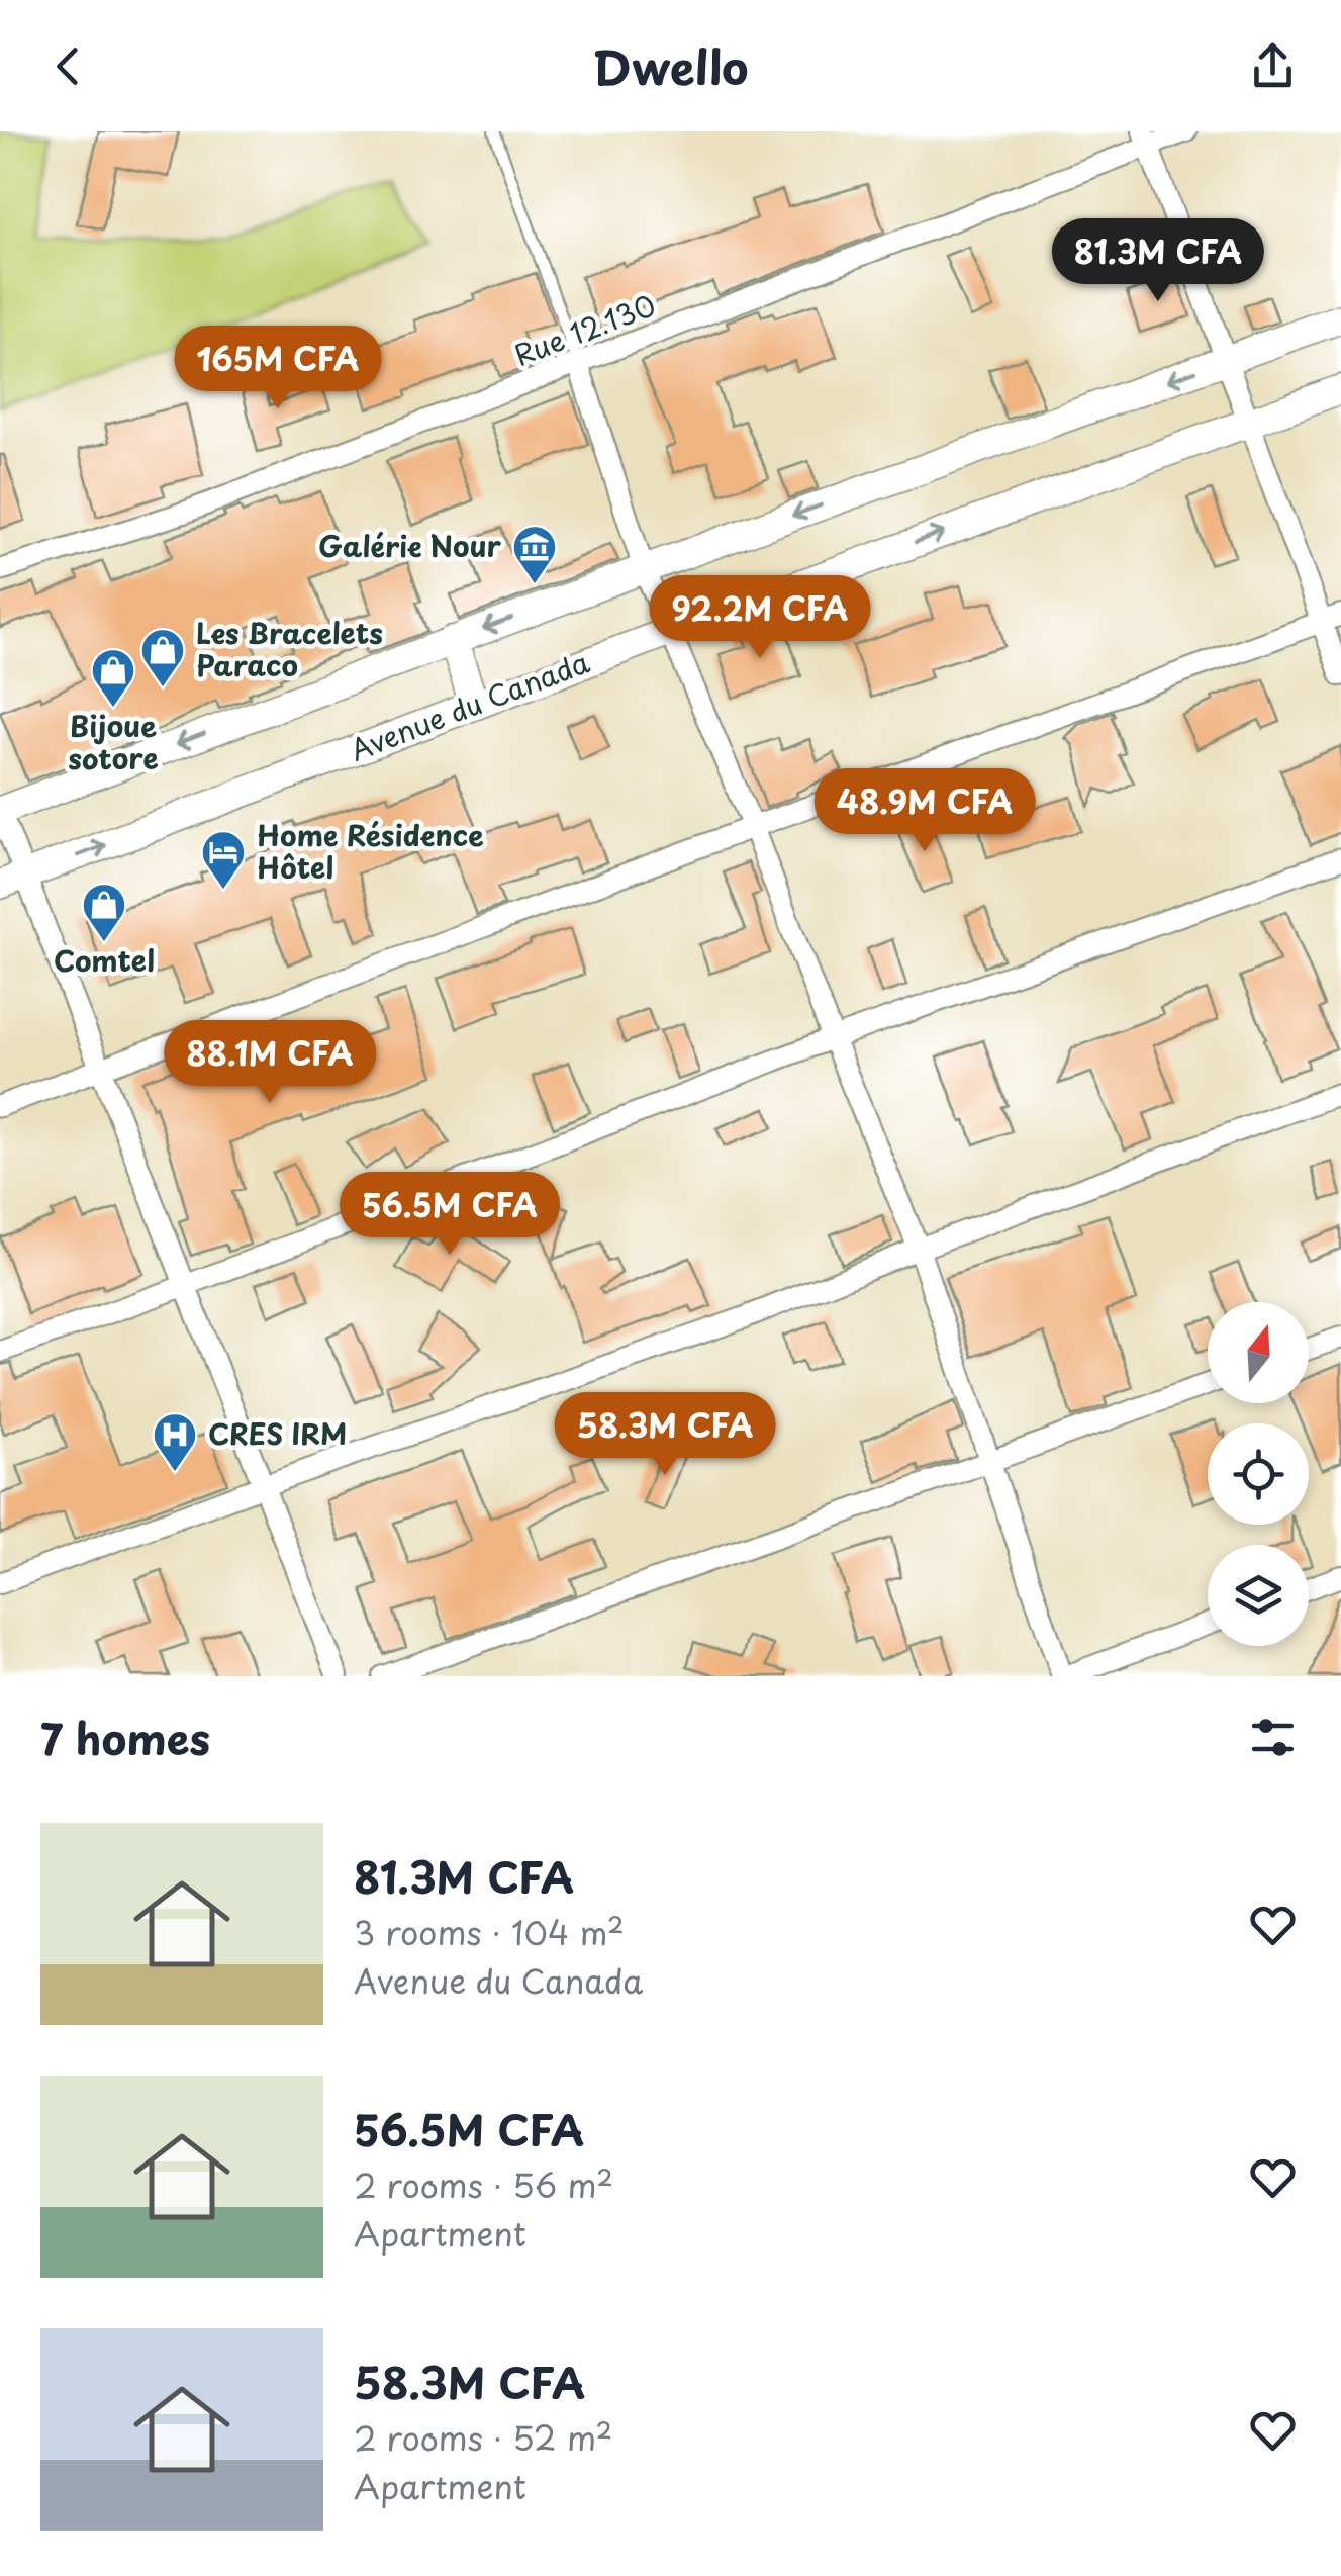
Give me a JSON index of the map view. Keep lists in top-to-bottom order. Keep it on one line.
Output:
{"streets":{"main road":["Avenue du Canada"],"street":["Rue 12.130"]},"places":{"museum":["Galérie Nour"],"shop":["Les Bracelets Paraco","Bijoue sotore","Comtel"],"hotel":["Home Résidence Hôtel"],"hospital":["CRES IRM"]},"north":"top","page":{"header":"Dwello","price":["81.3M CFA","165M CFA","92.2M CFA","48.9M CFA","88.1M CFA","56.5M CFA","58.3M CFA"],"heading":"7 homes","list":[{"name":"81.3M CFA","note":"3 rooms · 104 m² · Avenue du Canada"},{"name":"56.5M CFA","note":"2 rooms · 56 m² · Apartment"},{"name":"58.3M CFA","note":"2 rooms · 52 m² · Apartment"}]}}
